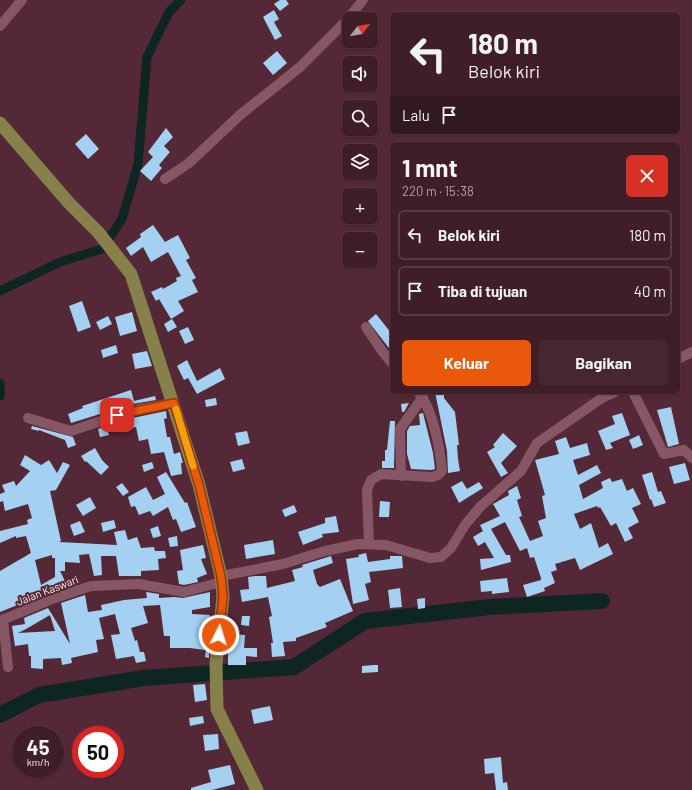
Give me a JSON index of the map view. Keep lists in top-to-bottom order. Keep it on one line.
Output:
{"streets":{"street":["Jalan Kaswari"]},"north":"top right","page":{"map_buttons":["+","−"],"turn":["180 m","Belok kiri"],"then":"Lalu","heading":["1 mnt","220 m · 15:38"],"list":[{"name":"Belok kiri","value":"180 m"},{"name":"Tiba di tujuan","value":"40 m"}],"buttons":["Keluar","Bagikan"],"speed":"45 km/h","limit":"50"}}
